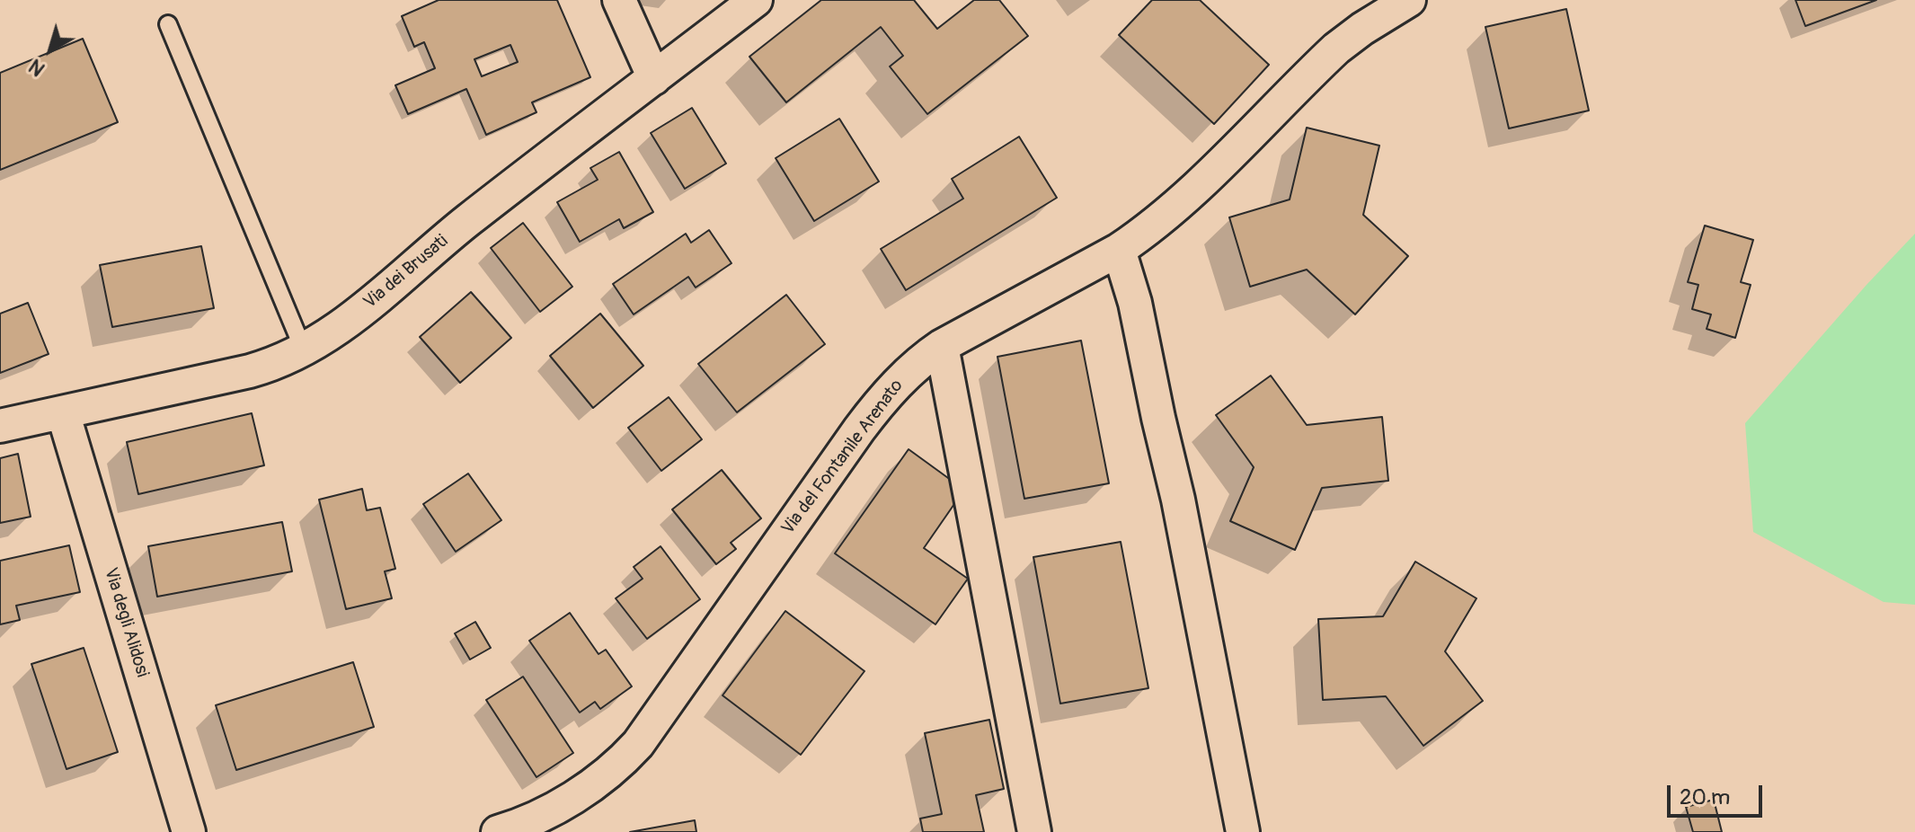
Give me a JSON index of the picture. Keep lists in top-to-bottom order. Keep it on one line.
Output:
{"streets":{"street":["Via dei Brusati","Via del Fontanile Arenato","Via degli Alidosi"]},"crossings":[["Via dei Brusati","Via degli Alidosi"]],"scale_bar":"20 m","north":"bottom left"}
